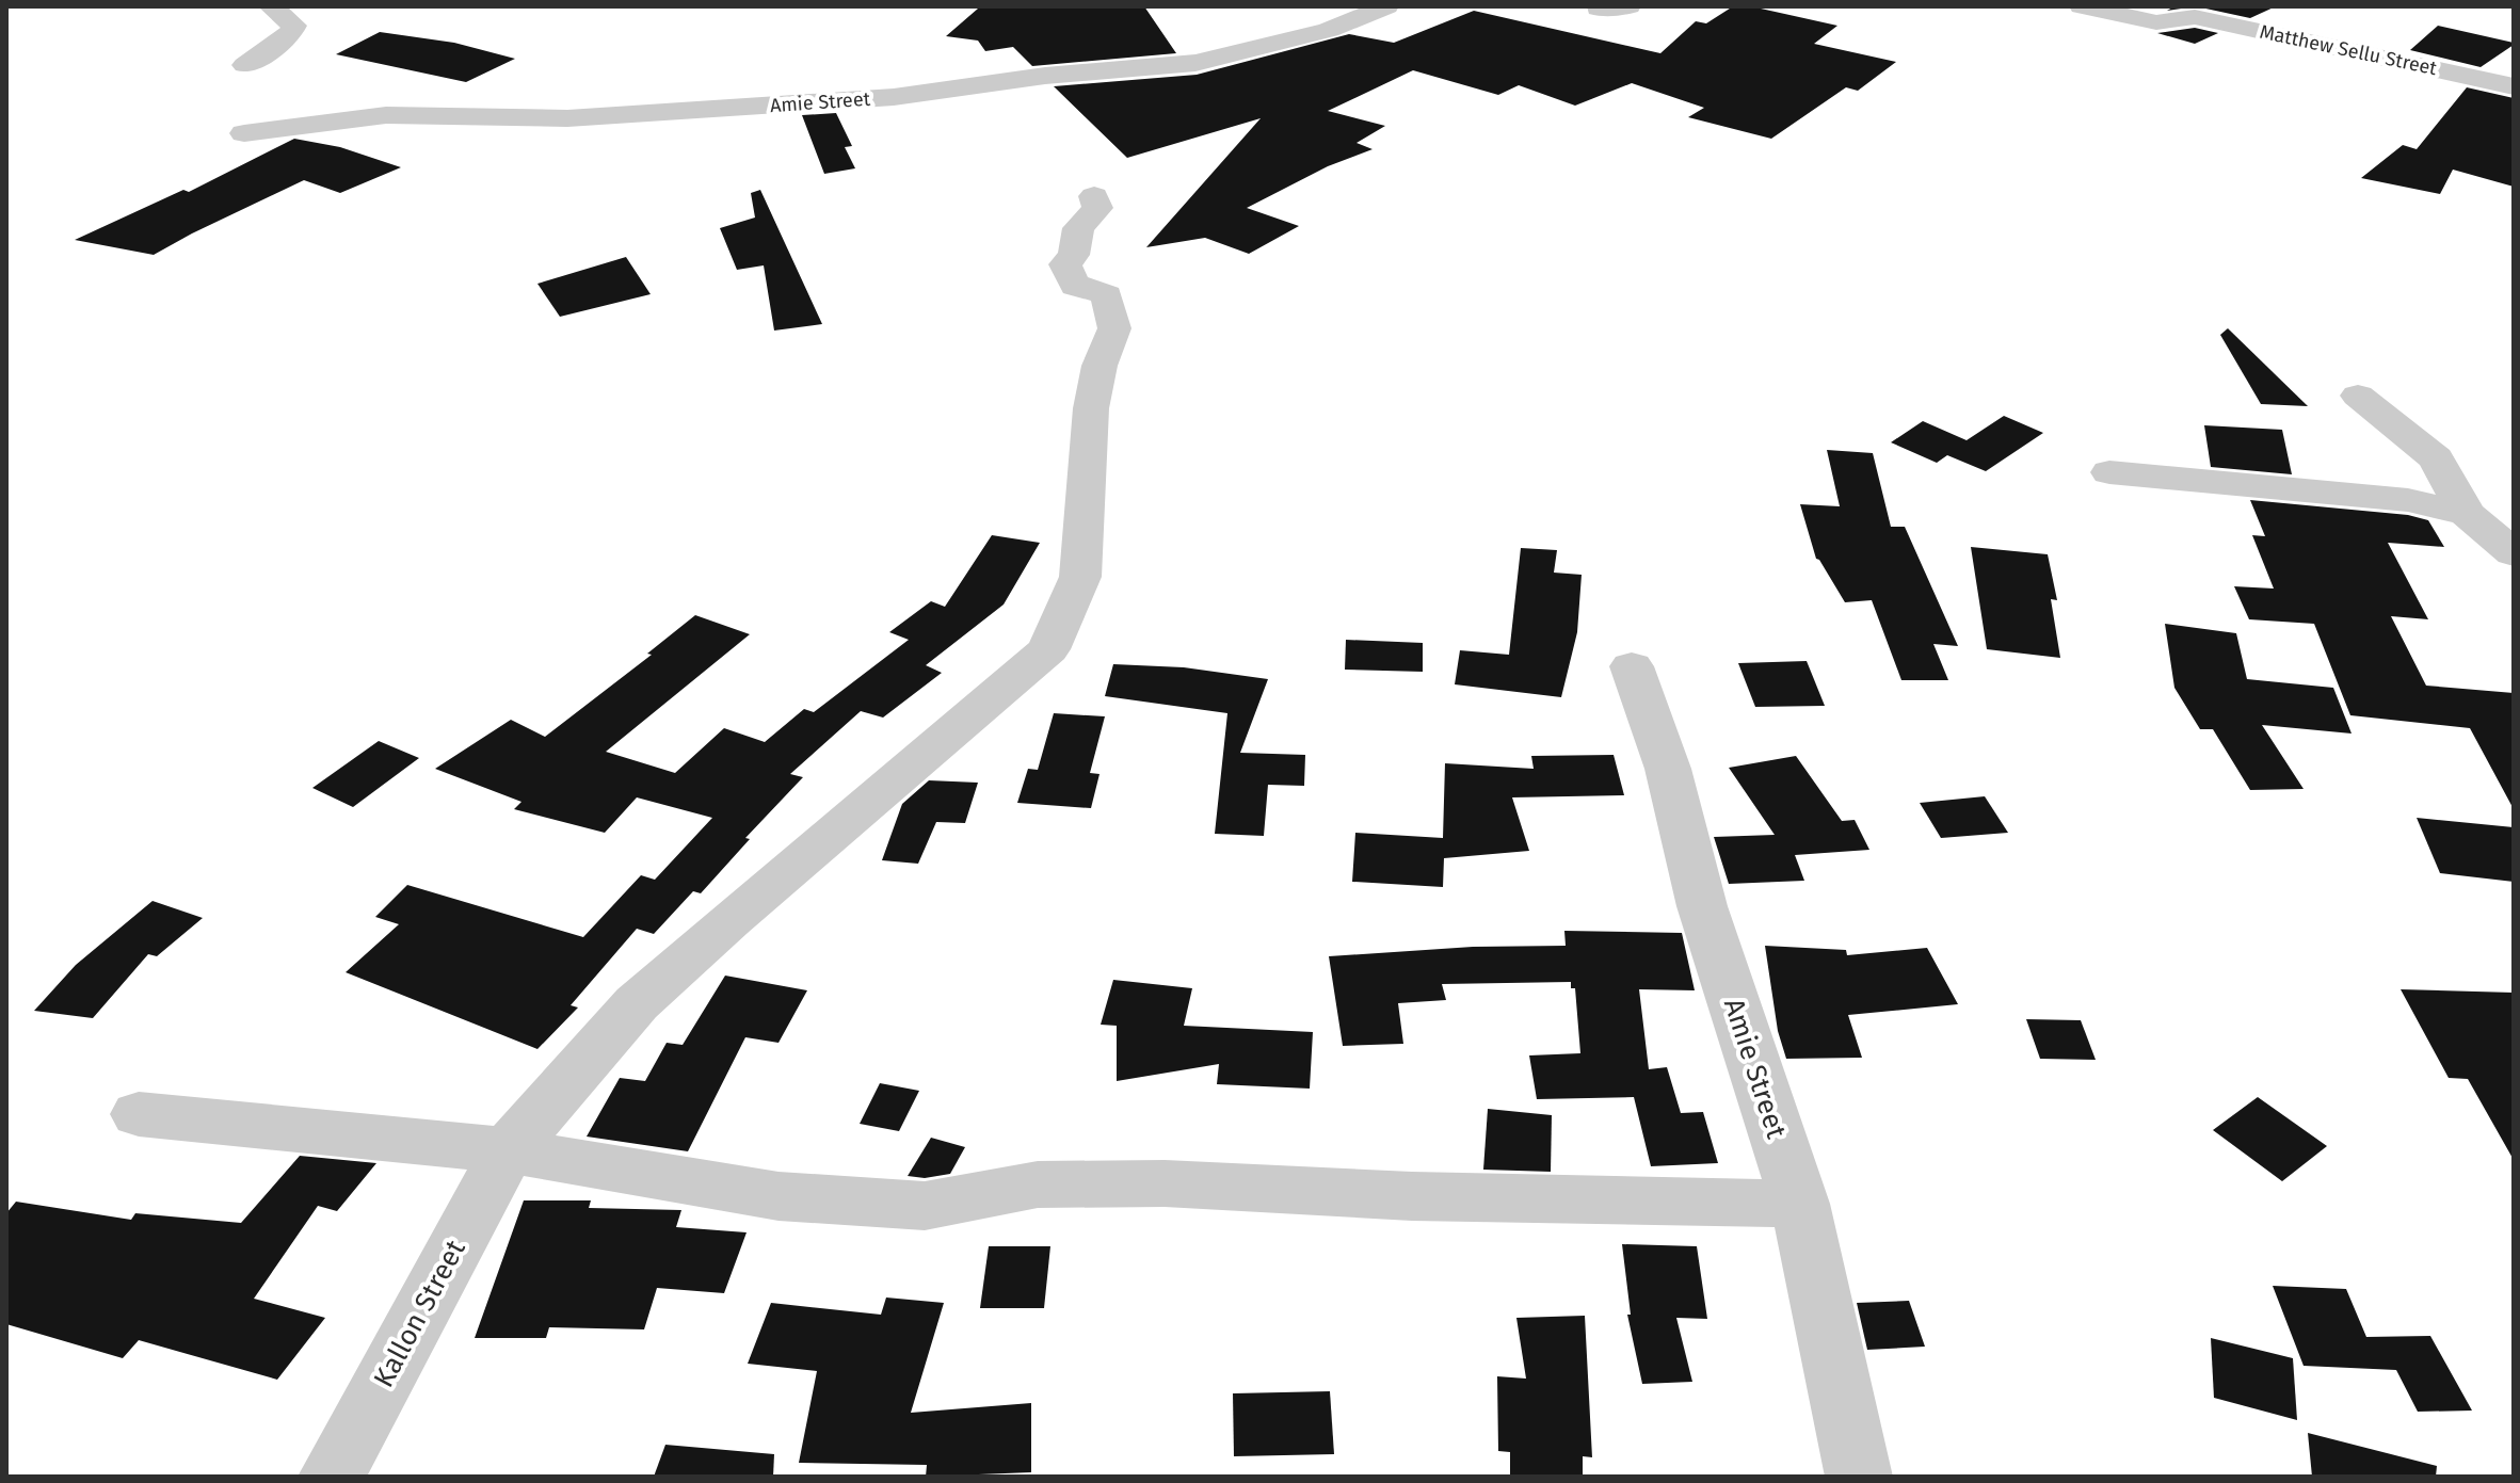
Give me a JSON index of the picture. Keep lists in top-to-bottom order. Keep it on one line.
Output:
{"streets":{"street":["Matthew Sellu Street","Amie Street","Kallon Street"]}}
